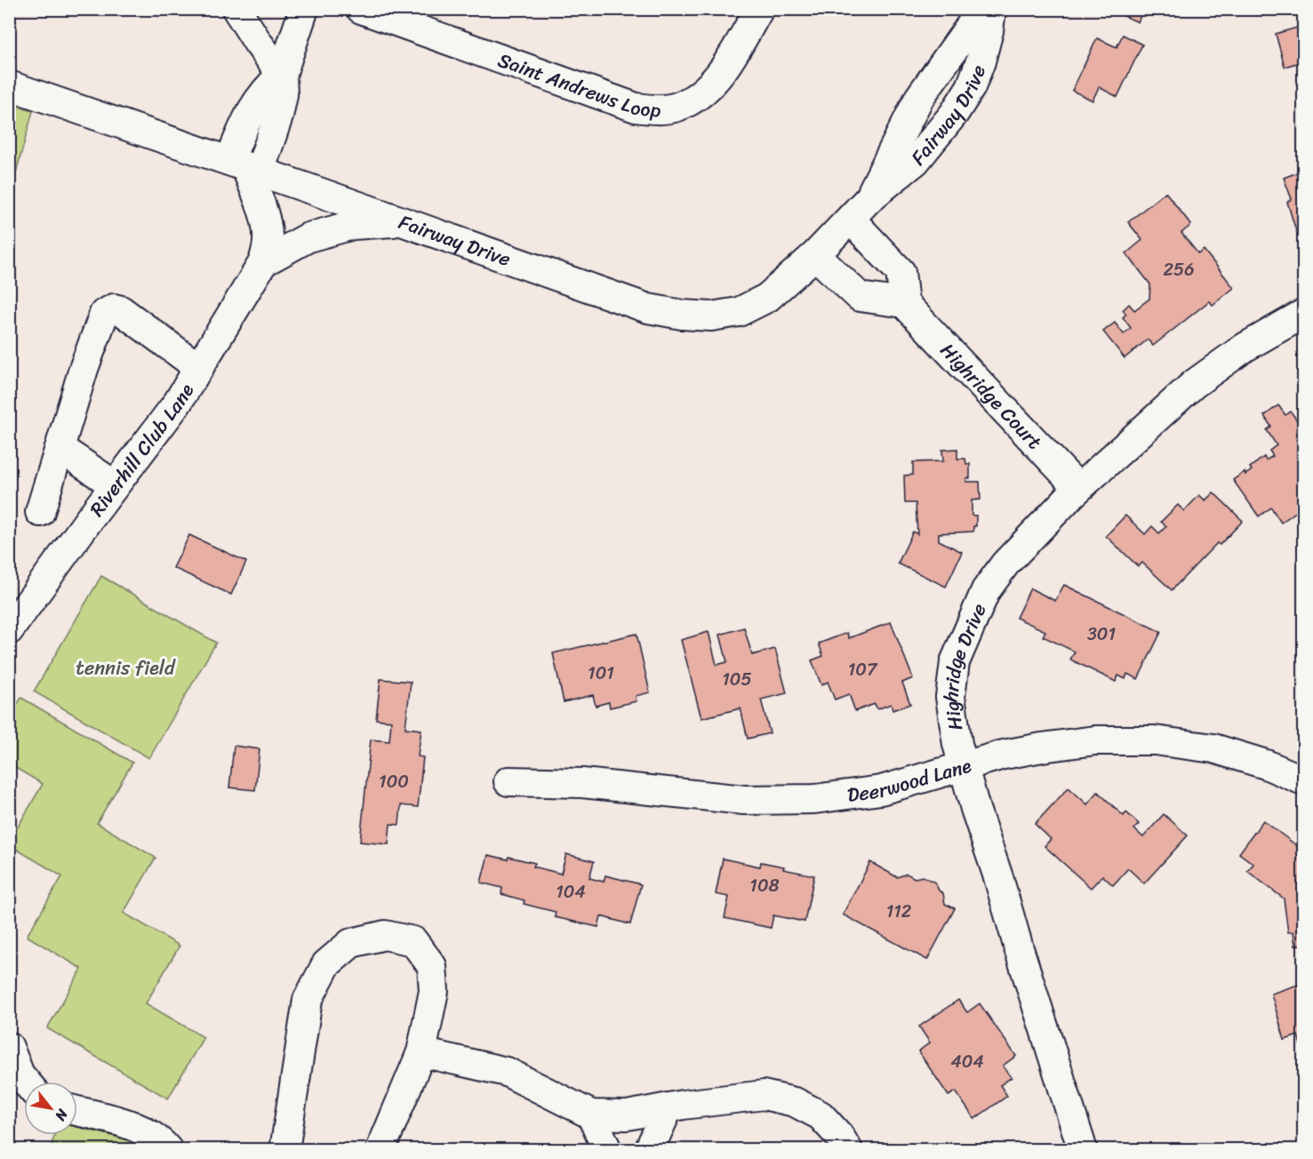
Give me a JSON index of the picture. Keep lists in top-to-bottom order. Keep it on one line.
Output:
{"streets":{"street":["Saint Andrews Loop","Fairway Drive","Highridge Court","Riverhill Club Lane","Highridge Drive","Deerwood Lane"]},"crossings":[["Fairway Drive","Riverhill Club Lane"],["Highridge Court","Highridge Drive"],["Highridge Drive","Deerwood Lane"]],"parks":["tennis field"],"house_numbers":["256","301","107","101","105","100","108","104","112","404"],"north":"bottom right"}
